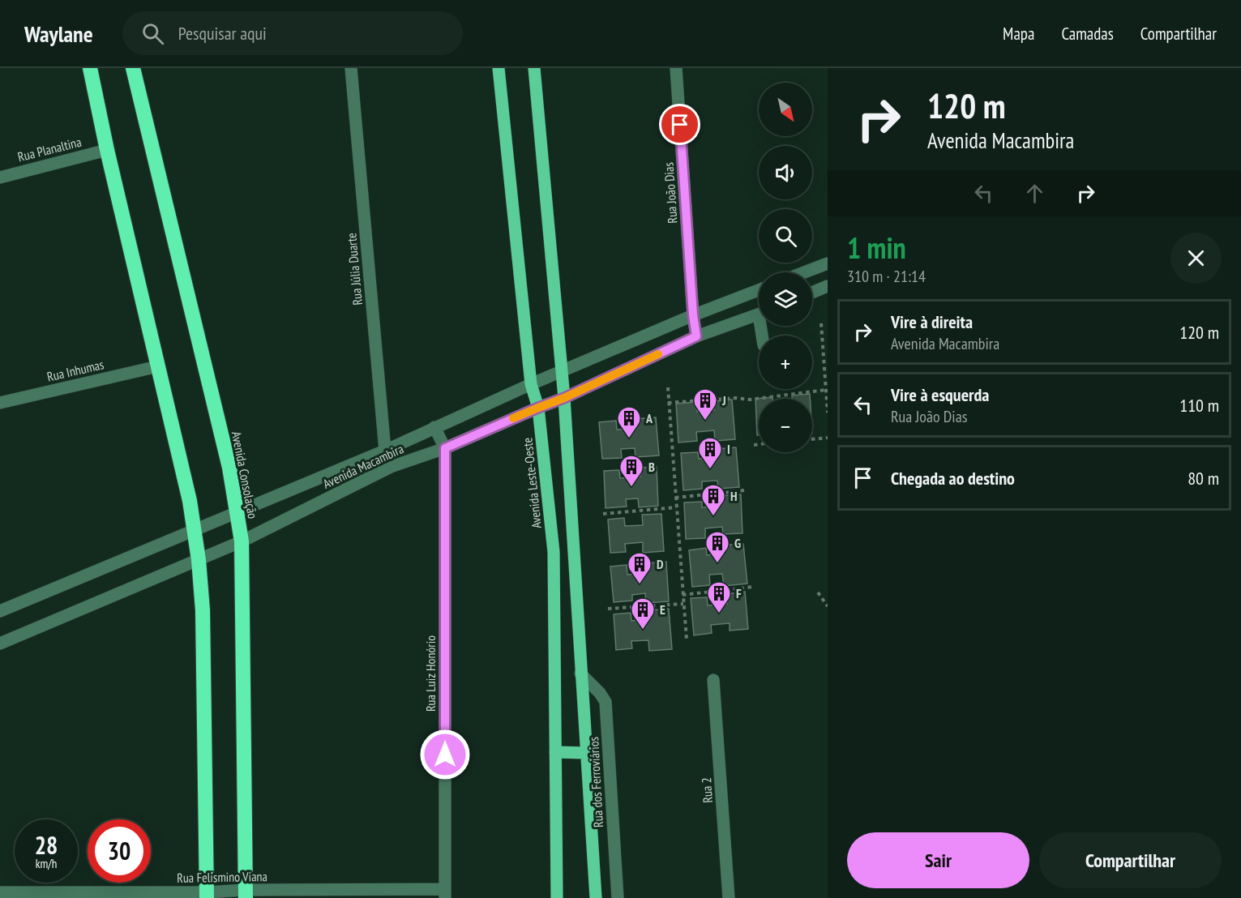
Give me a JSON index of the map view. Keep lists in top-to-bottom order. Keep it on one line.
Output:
{"streets":{"highway":["Avenida Consolação"],"main road":["Avenida Leste-Oeste"],"street":["Rua Planaltina","Rua João Dias","Rua Júlia Duarte","Rua Inhumas","Avenida Macambira","Rua Luiz Honório","Rua dos Ferroviários","Rua 2","Rua Felismino Viana"]},"crossings":[["Rua João Dias","Avenida Macambira"],["Rua Júlia Duarte","Avenida Macambira"],["Avenida Macambira","Avenida Consolação"],["Avenida Macambira","Avenida Leste-Oeste"],["Avenida Macambira","Rua Luiz Honório"],["Avenida Consolação","Rua Felismino Viana"],["Rua Luiz Honório","Rua Felismino Viana"]],"places":{"building":["J","A","I","B","H","G","D","F","E"]},"north":"bottom right","page":{"header":"Waylane","search":"Pesquisar aqui","nav":["Mapa","Camadas","Compartilhar"],"turn":["120 m","Avenida Macambira"],"map_buttons":["+","−"],"heading":["1 min","310 m · 21:14"],"list":[{"name":"Vire à direita","note":"Avenida Macambira","value":"120 m"},{"name":"Vire à esquerda","note":"Rua João Dias","value":"110 m"},{"name":"Chegada ao destino","value":"80 m"}],"speed":"28 km/h","limit":"30","buttons":["Sair","Compartilhar"]}}
